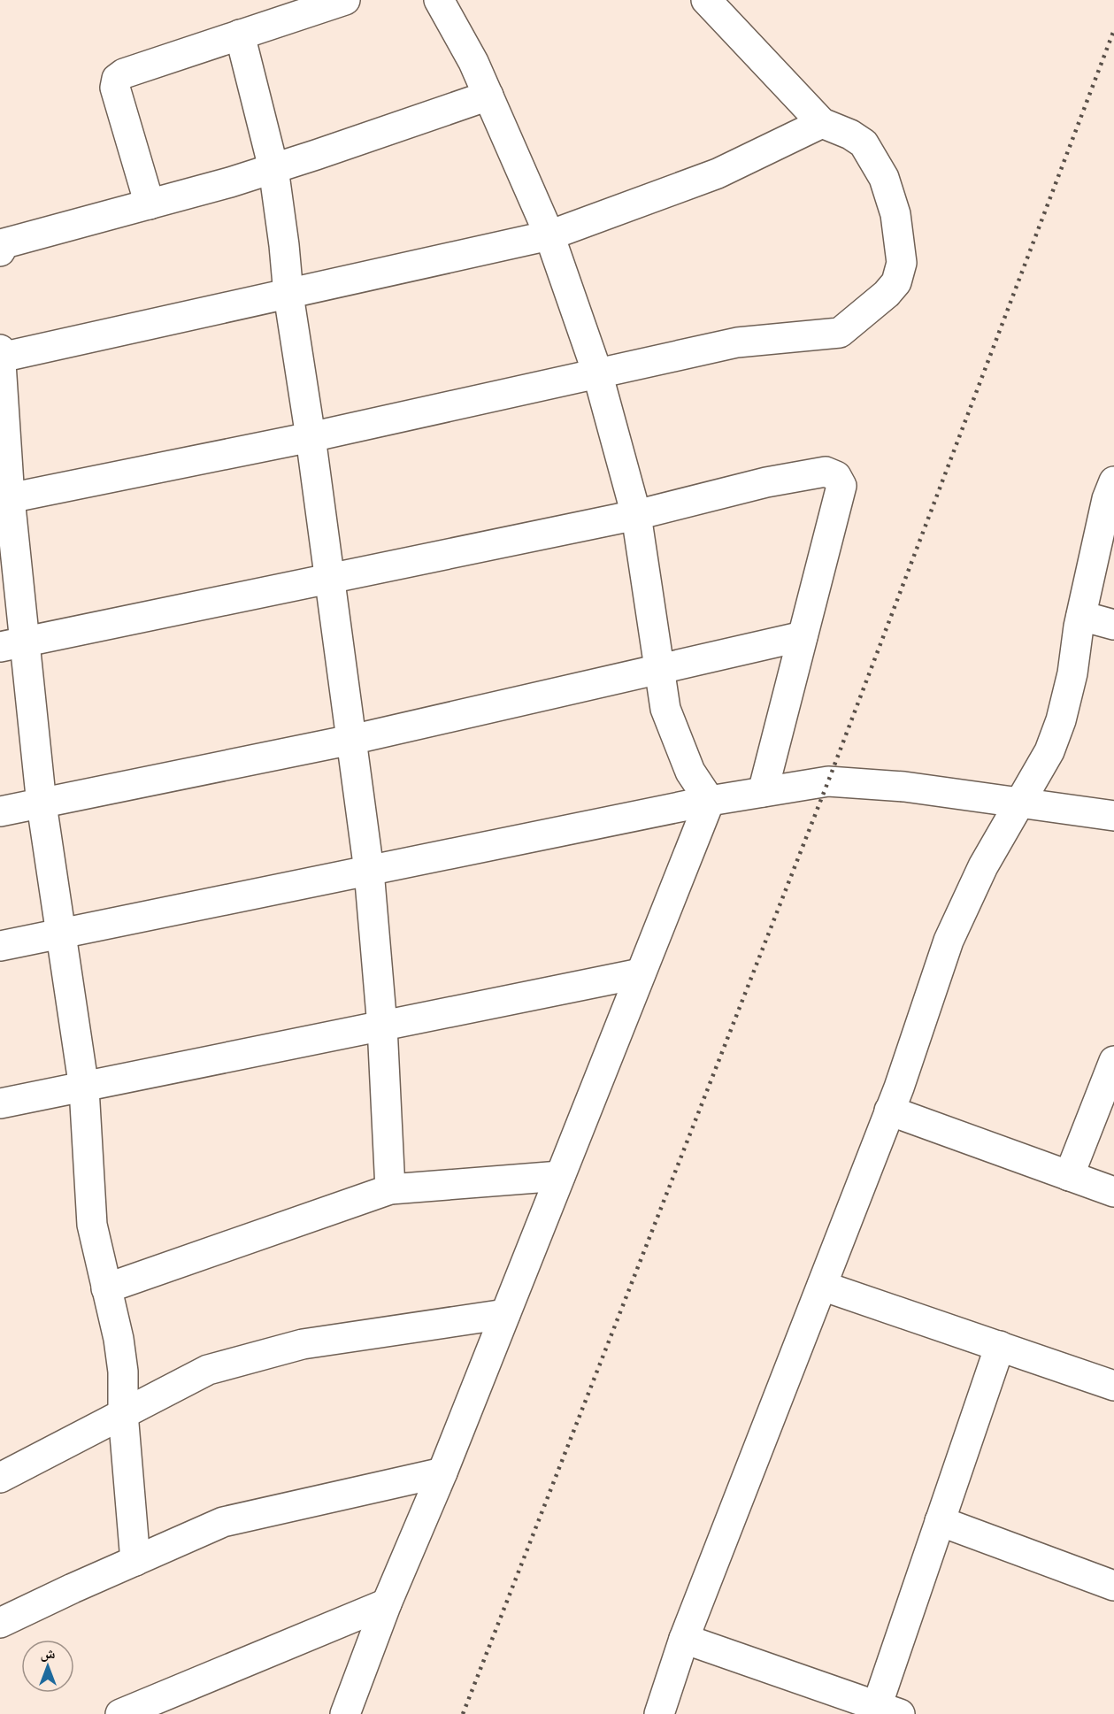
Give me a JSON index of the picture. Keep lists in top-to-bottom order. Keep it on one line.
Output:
{"north":"top"}
